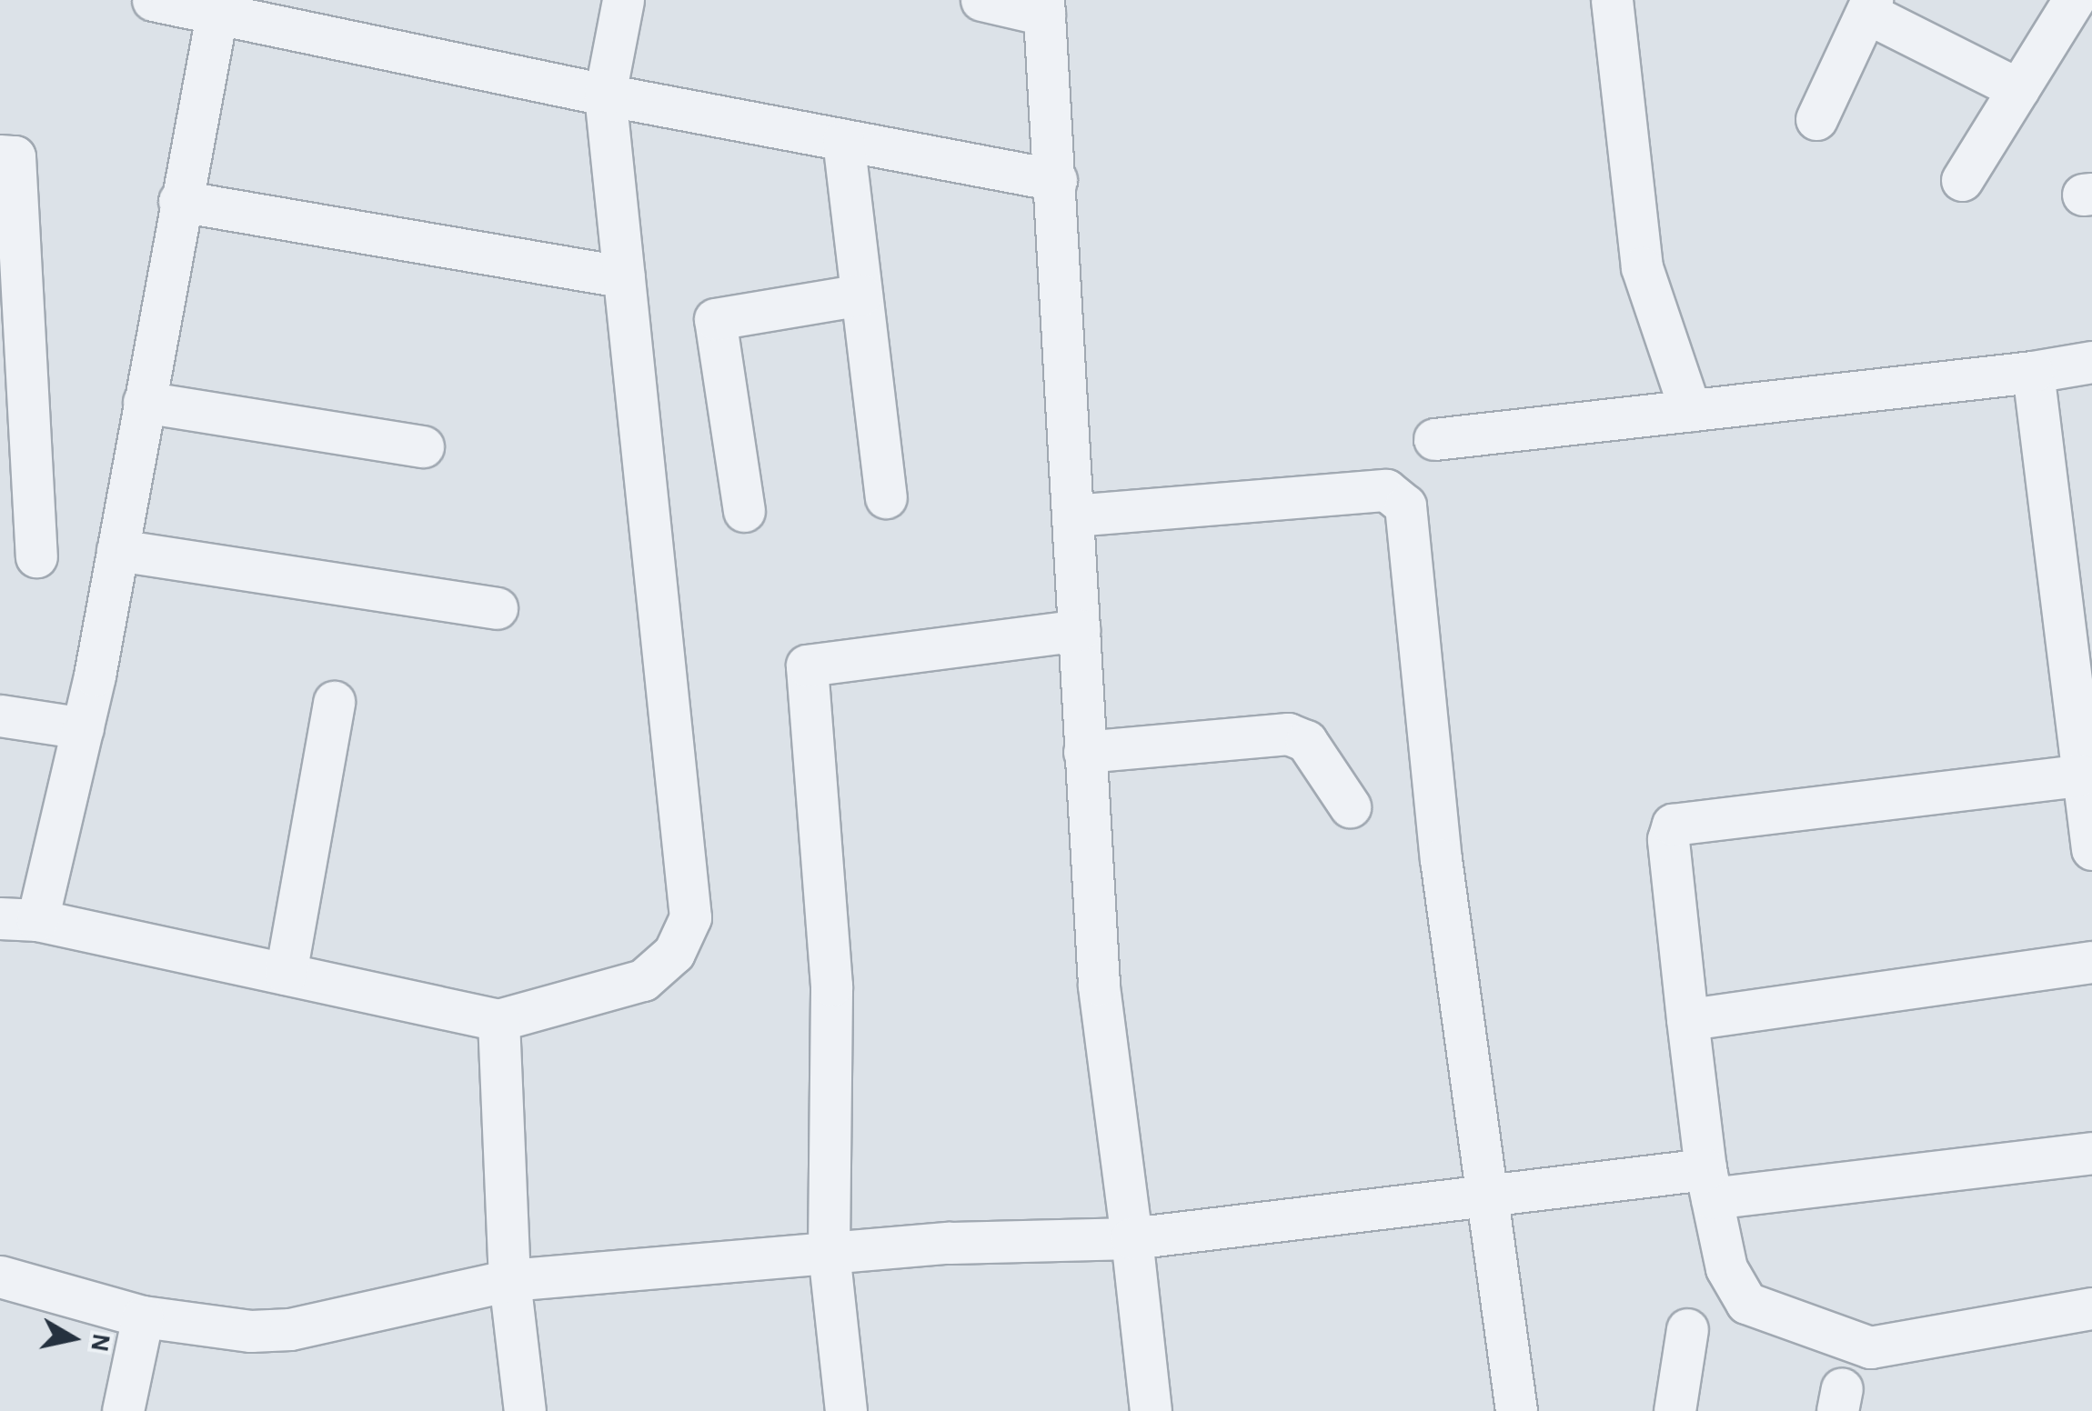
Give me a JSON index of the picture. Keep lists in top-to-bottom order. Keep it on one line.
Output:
{"north":"right"}
